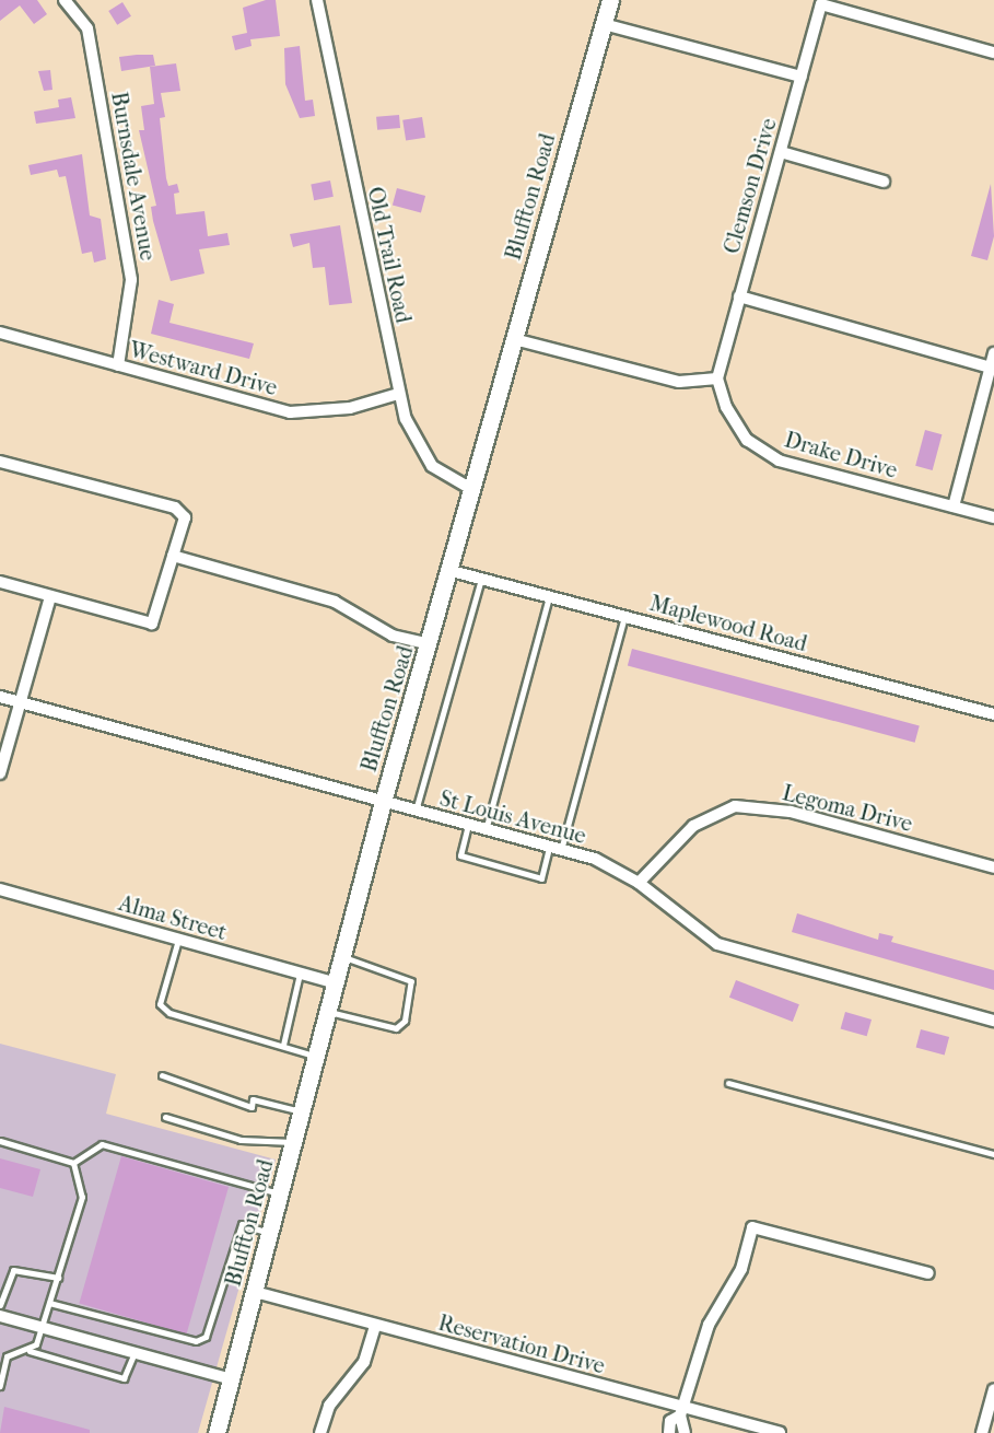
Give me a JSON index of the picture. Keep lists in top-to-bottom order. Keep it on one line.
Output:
{"streets":{"main road":["Bluffton Road"],"street":["Burnsdale Avenue","Clemson Drive","Old Trail Road","Westward Drive","Drake Drive","Maplewood Road","Legoma Drive","St Louis Avenue","Alma Street","Reservation Drive"]},"crossings":[["Burnsdale Avenue","Westward Drive"],["Clemson Drive","Drake Drive"],["Bluffton Road","Old Trail Road"],["Bluffton Road","Maplewood Road"],["Bluffton Road","St Louis Avenue"],["Bluffton Road","Alma Street"],["Bluffton Road","Reservation Drive"],["Old Trail Road","Westward Drive"],["Legoma Drive","St Louis Avenue"]]}
